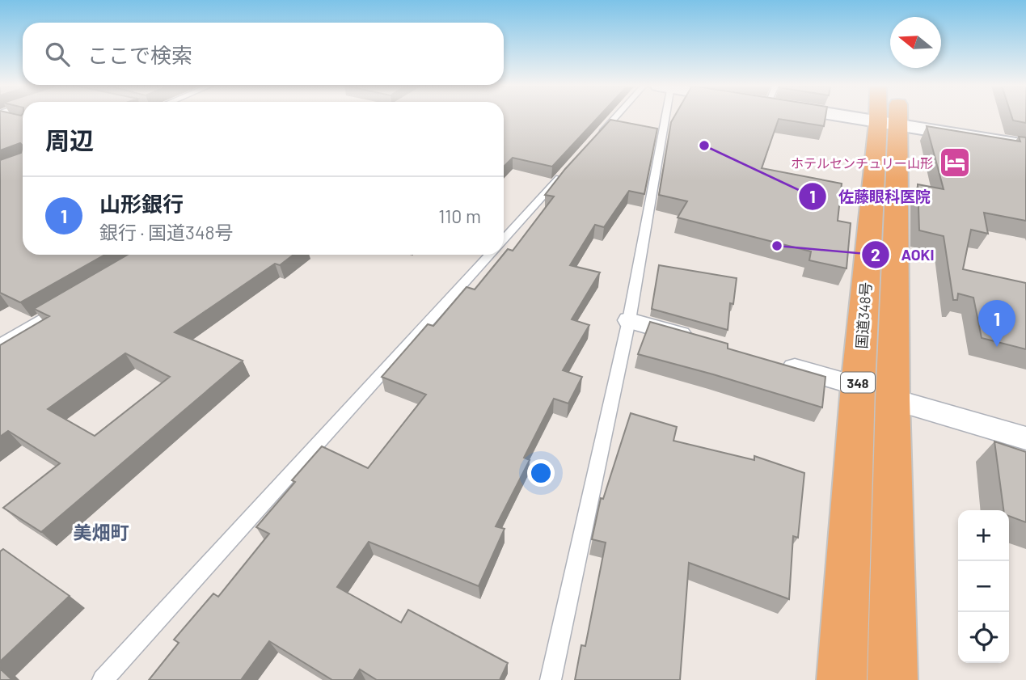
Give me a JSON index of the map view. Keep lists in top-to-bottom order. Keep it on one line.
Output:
{"streets":{"highway":["国道348号","348"]},"districts":["美畑町"],"places":{"other":["佐藤眼科医院","AOKI"],"hotel":["ホテルセンチュリー山形"]},"north":"left","page":{"search":"ここで検索","heading":"周辺","list":[{"mark":"1","name":"山形銀行","note":"銀行 · 国道348号","value":"110 m"}],"pins":"1","map_buttons":["+","−"]}}
